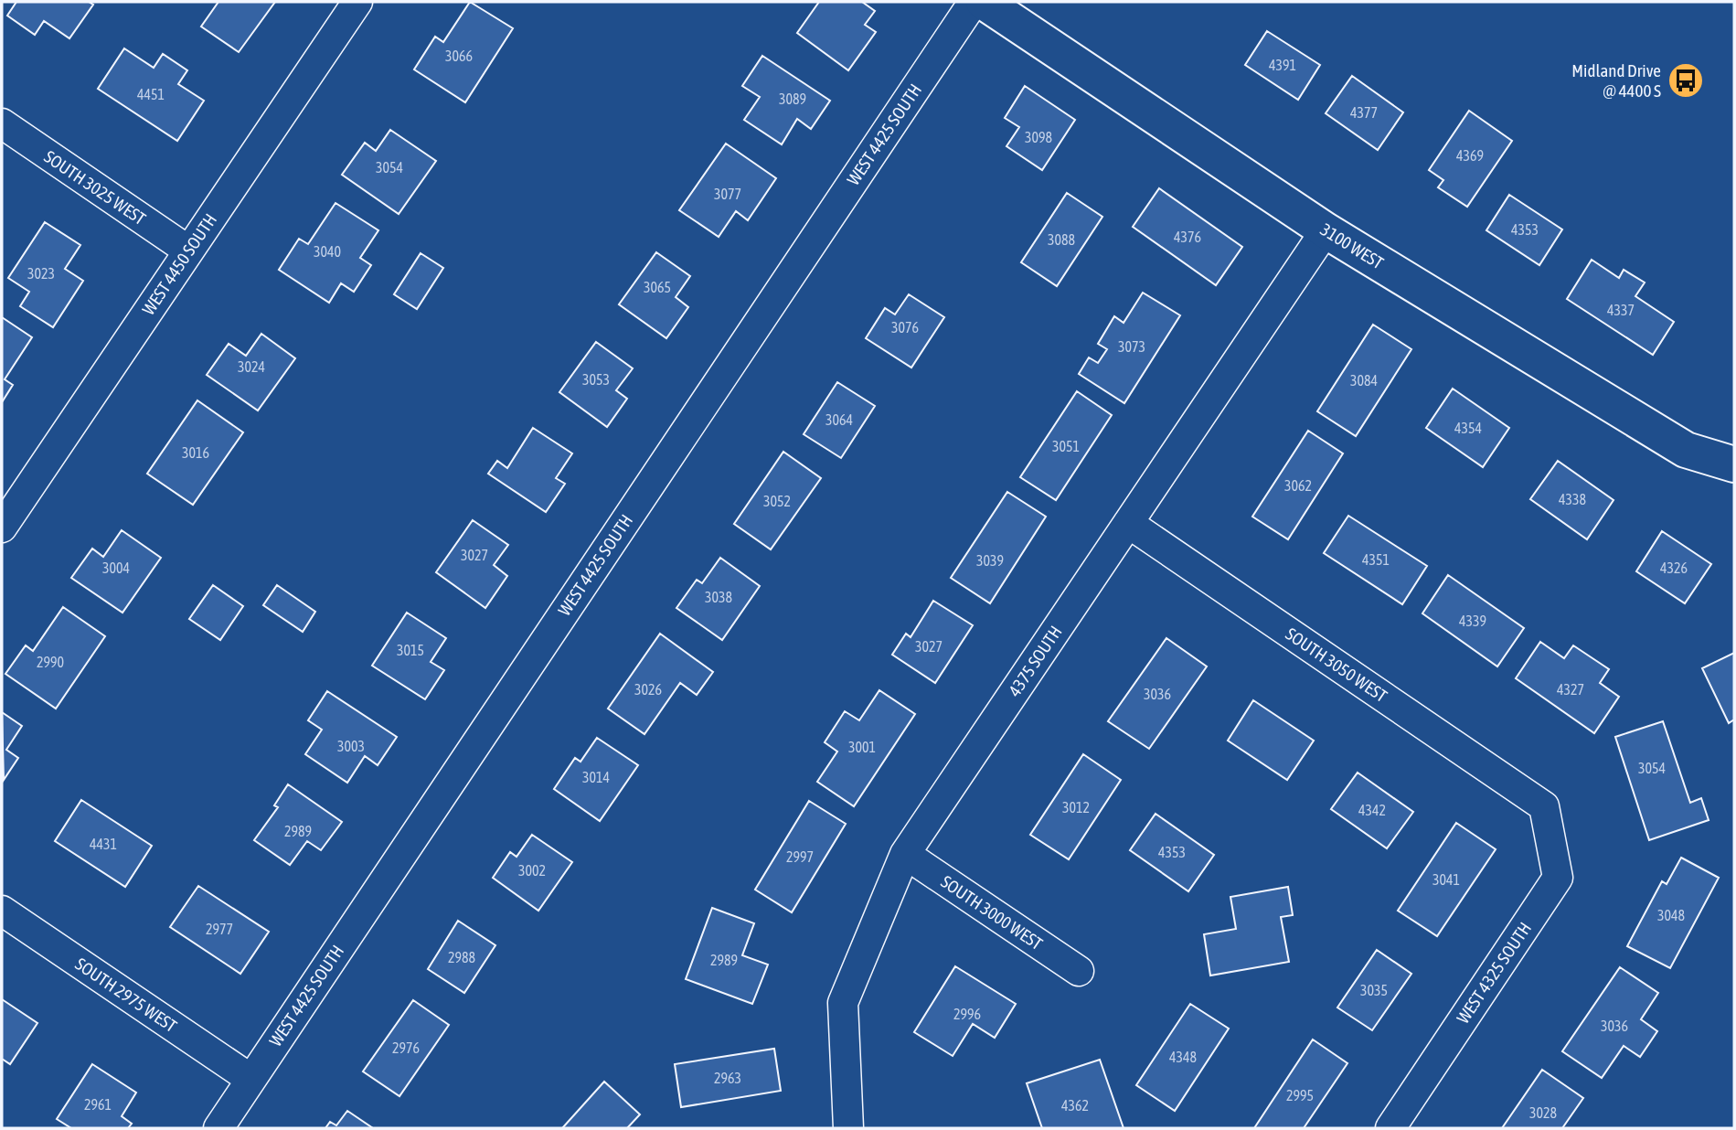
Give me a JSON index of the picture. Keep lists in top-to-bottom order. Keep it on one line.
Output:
{"streets":{"street":["WEST 4425 SOUTH","SOUTH 3025 WEST","3100 WEST","WEST 4450 SOUTH","4375 SOUTH","SOUTH 3050 WEST","SOUTH 3000 WEST","WEST 4325 SOUTH","SOUTH 2975 WEST"]},"crossings":[["WEST 4425 SOUTH","SOUTH 2975 WEST"],["SOUTH 3025 WEST","WEST 4450 SOUTH"],["3100 WEST","4375 SOUTH"],["4375 SOUTH","SOUTH 3050 WEST"],["4375 SOUTH","SOUTH 3000 WEST"],["SOUTH 3050 WEST","WEST 4325 SOUTH"]],"places":{"bus stop":["Midland Drive @ 4400 S"]},"house_numbers":["3066","4391","4451","3089","4377","3098","4369","3054","3077","4353","4376","3088","3040","3023","3065","4337","3076","3073","3024","3053","3084","3064","4354","3051","3016","3062","4338","3052","3027","4351","3039","3004","4326","3038","4339","3027","3015","2990","3026","4327","3036","3003","3001","3054","3014","3012","4342","2989","4431","4353","2997","3002","3041","3048","2977","2988","2989","3035","2996","3036","2976","4348","2963","2995","2961","4362","3028"]}
